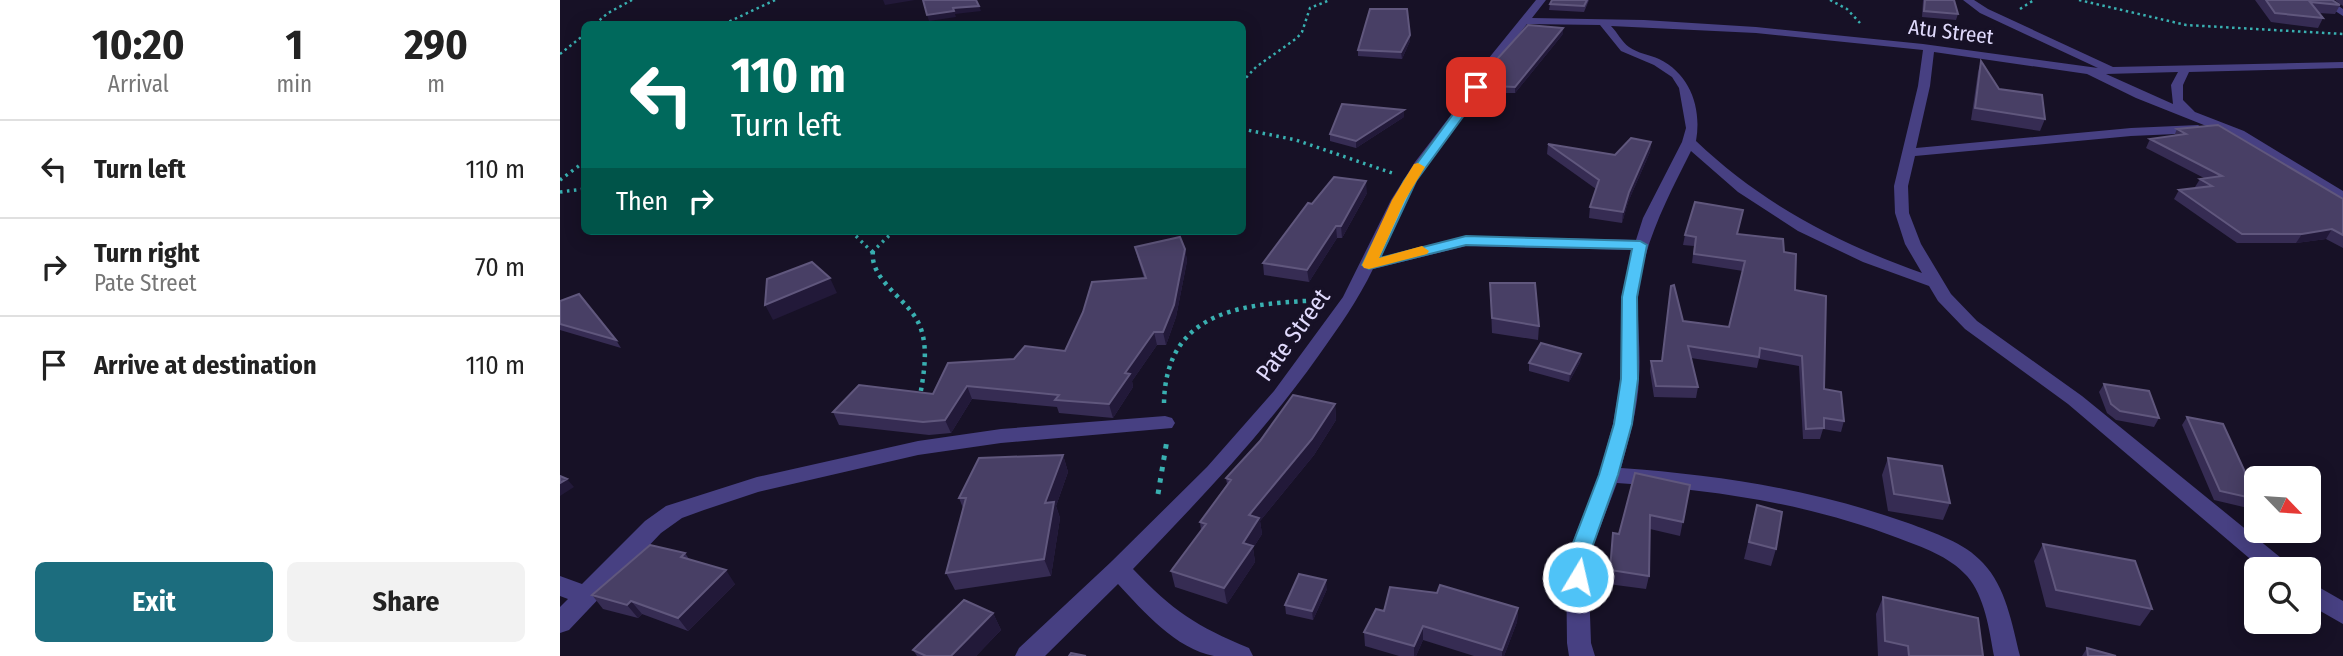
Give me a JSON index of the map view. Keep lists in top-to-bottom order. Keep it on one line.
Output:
{"streets":{"street":["Atu Street","Pate Street"]},"crossings":[["Atu Street","Pate Street"]],"north":"bottom right","page":{"eta":["10:20","Arrival","1","min","290","m"],"turn":["110 m","Turn left"],"list":[{"name":"Turn left","value":"110 m"},{"name":"Turn right","note":"Pate Street","value":"70 m"},{"name":"Arrive at destination","value":"110 m"}],"then":"Then","buttons":["Exit","Share"]}}
